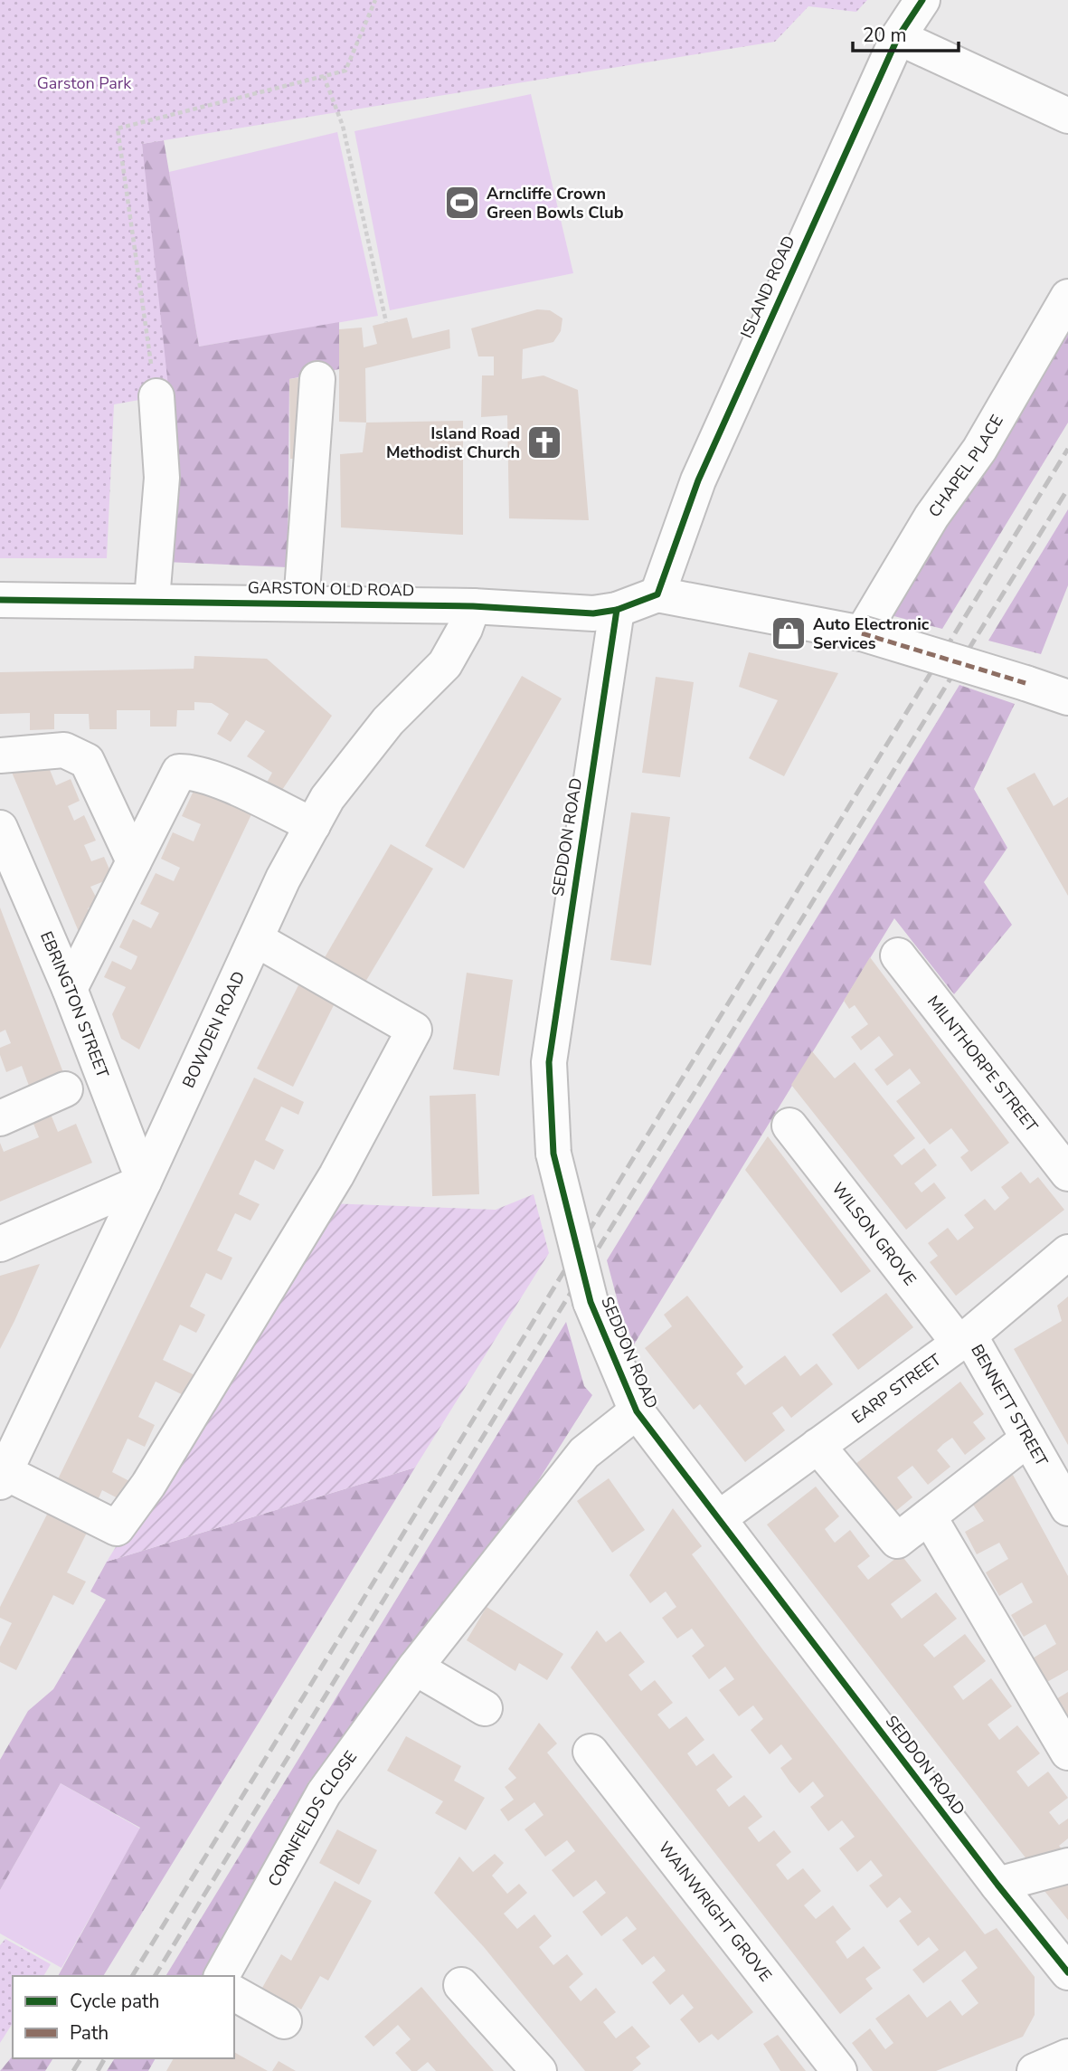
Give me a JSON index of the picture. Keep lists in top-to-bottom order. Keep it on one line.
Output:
{"streets":{"street":["ISLAND ROAD","CHAPEL PLACE","GARSTON OLD ROAD","SEDDON ROAD","EBRINGTON STREET","BOWDEN ROAD","MILNTHORPE STREET","WILSON GROVE","EARP STREET","BENNETT STREET","CORNFIELDS CLOSE","WAINWRIGHT GROVE"]},"crossings":[["ISLAND ROAD","GARSTON OLD ROAD"],["GARSTON OLD ROAD","SEDDON ROAD"],["GARSTON OLD ROAD","BOWDEN ROAD"],["SEDDON ROAD","EARP STREET"],["SEDDON ROAD","CORNFIELDS CLOSE"],["EBRINGTON STREET","BOWDEN ROAD"],["WILSON GROVE","EARP STREET"],["WILSON GROVE","BENNETT STREET"],["EARP STREET","BENNETT STREET"]],"parks":["Garston Park"],"places":{"sports":["Arncliffe Crown Green Bowls Club"],"church":["Island Road Methodist Church"],"shop":["Auto Electronic Services"]},"legend":["Cycle path","Path"],"scale_bar":"20 m"}
